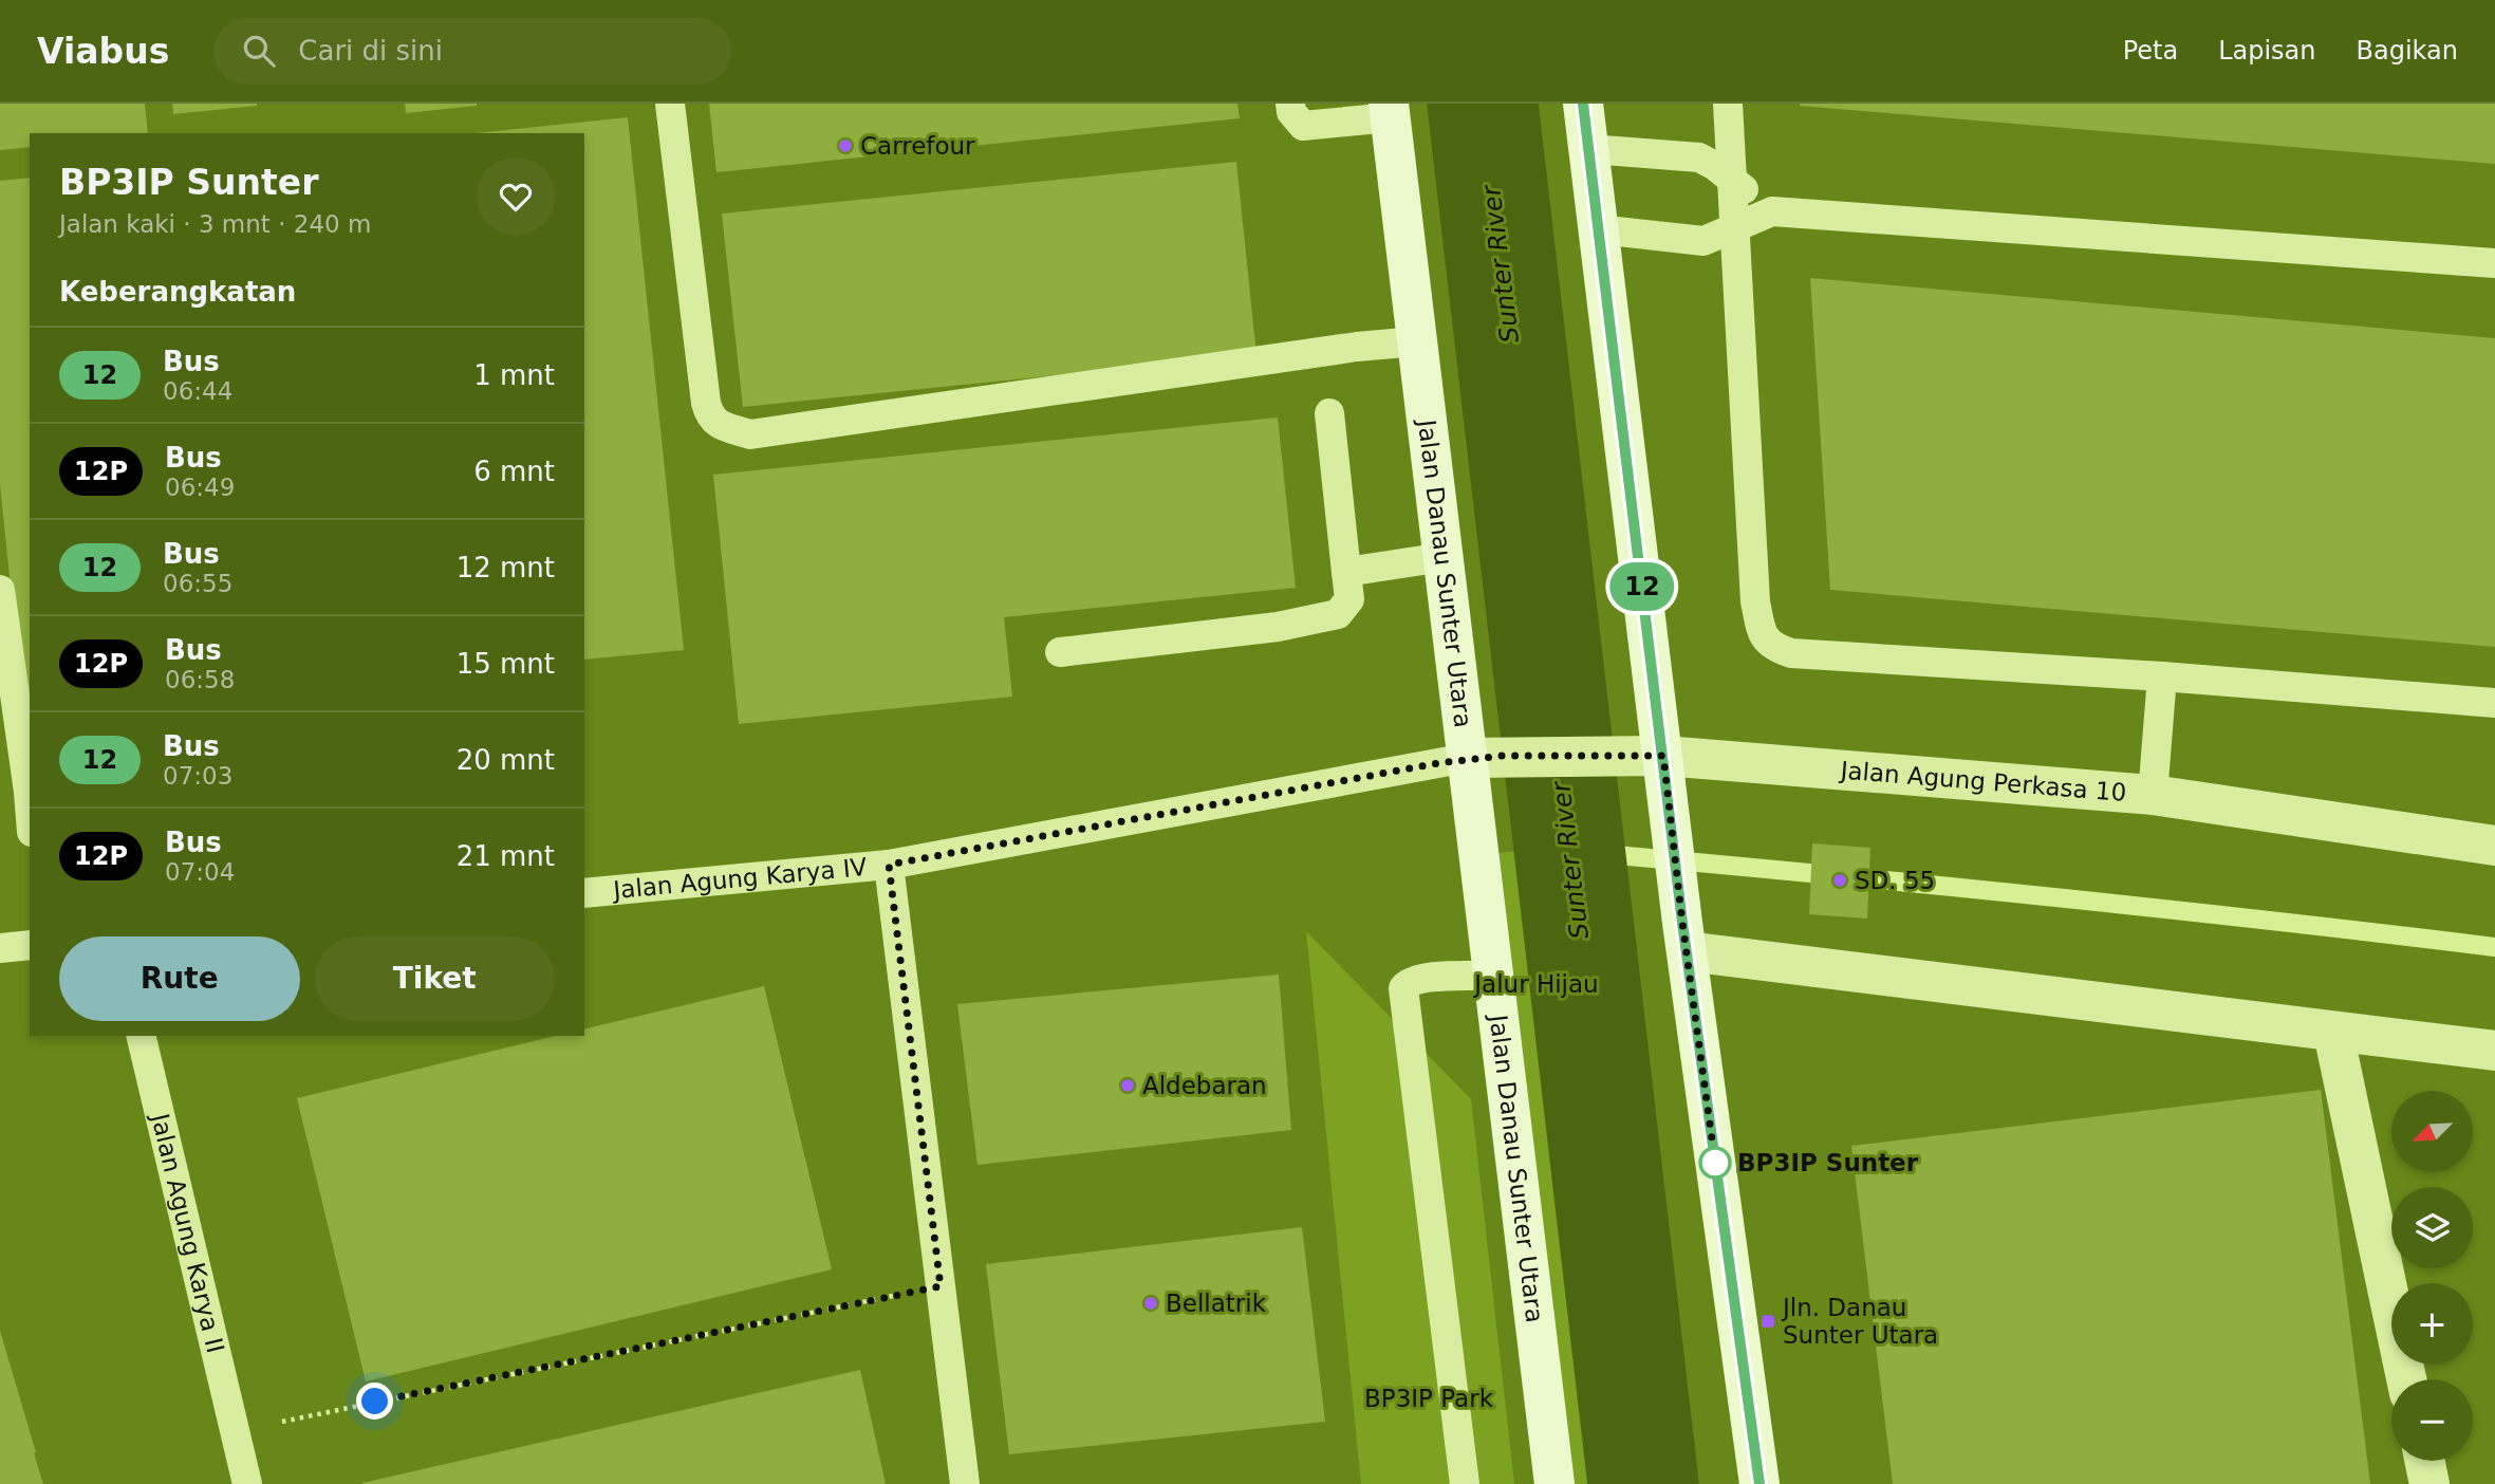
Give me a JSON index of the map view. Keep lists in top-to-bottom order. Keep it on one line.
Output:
{"streets":{"main road":["Jalan Danau Sunter Utara"],"street":["Jalan Agung Perkasa 10"],"lane":["Jalan Agung Karya IV","Jalan Agung Karya II"]},"crossings":[["Jalan Danau Sunter Utara","Jalan Agung Perkasa 10"],["Jalan Danau Sunter Utara","Jalan Agung Karya IV"],["Jalan Agung Perkasa 10","Jalan Agung Karya IV"]],"water":["Sunter River"],"parks":["Jalur Hijau","BP3IP Park"],"places":{"other":["Carrefour","SD. 55","Aldebaran","BP3IP Sunter","Bellatrik"],"transit":["Jln. Danau Sunter Utara"]},"lines":["bus line 12"],"north":"bottom left","page":{"header":"Viabus","search":"Cari di sini","nav":["Peta","Lapisan","Bagikan"],"on_map":"12","heading":[["BP3IP Sunter","Jalan kaki · 3 mnt · 240 m"],"Keberangkatan"],"list":[{"mark":"12","name":"Bus","note":"06:44","value":"1 mnt"},{"mark":"12P","name":"Bus","note":"06:49","value":"6 mnt"},{"mark":"12","name":"Bus","note":"06:55","value":"12 mnt"},{"mark":"12P","name":"Bus","note":"06:58","value":"15 mnt"},{"mark":"12","name":"Bus","note":"07:03","value":"20 mnt"},{"mark":"12P","name":"Bus","note":"07:04","value":"21 mnt"}],"buttons":["Rute","Tiket"],"map_buttons":["+","−"]}}
